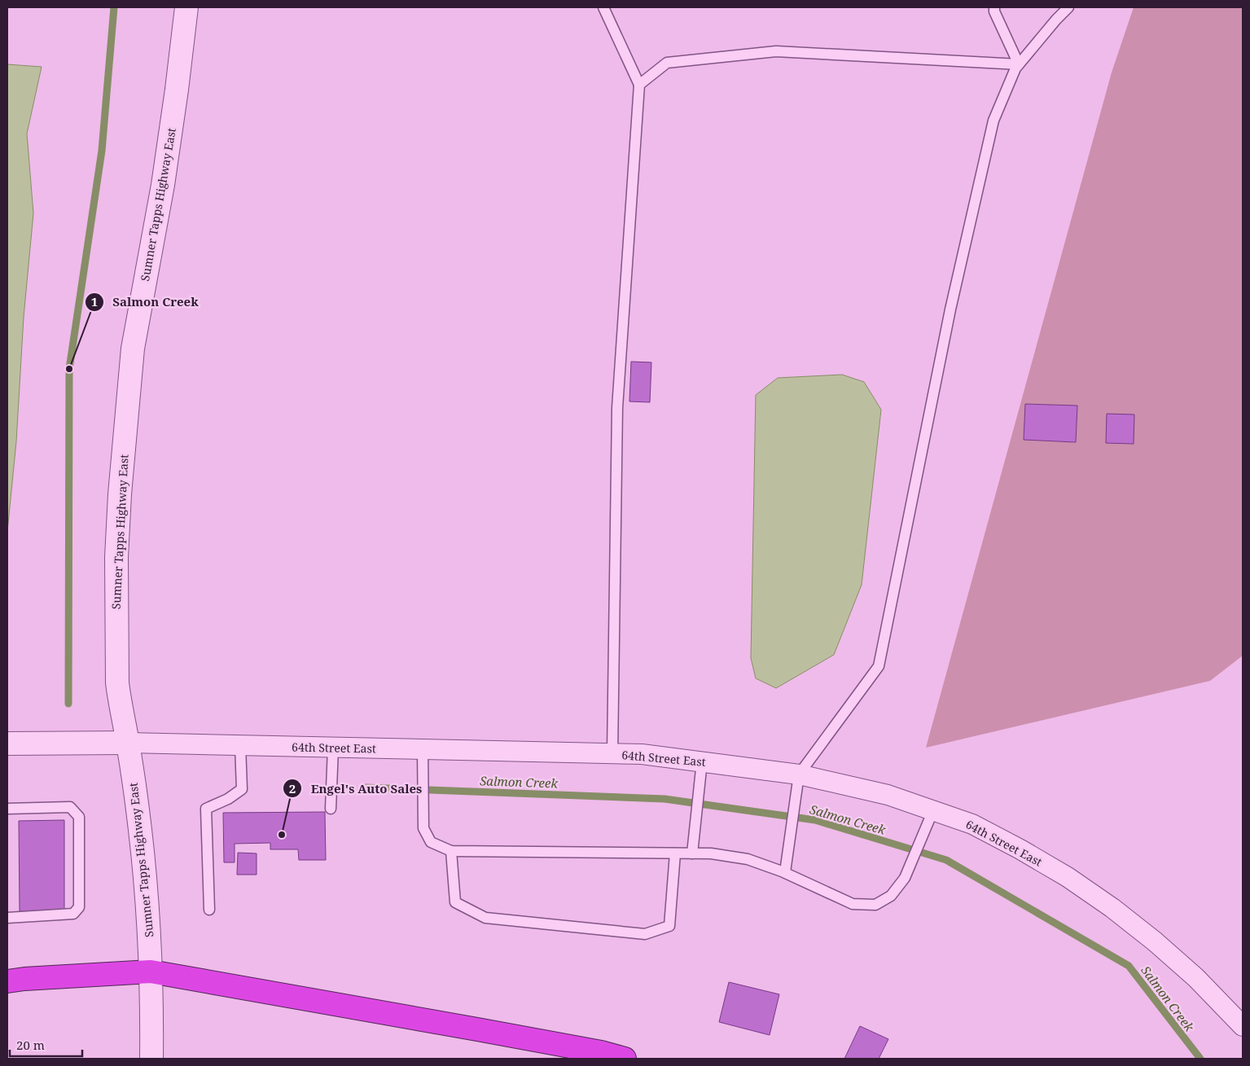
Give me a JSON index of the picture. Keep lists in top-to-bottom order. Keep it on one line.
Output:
{"streets":{"street":["Sumner Tapps Highway East","64th Street East"]},"crossings":[["Sumner Tapps Highway East","64th Street East"]],"water":["Salmon Creek"],"places":["Salmon Creek","Engel's Auto Sales"],"scale_bar":"20 m"}
